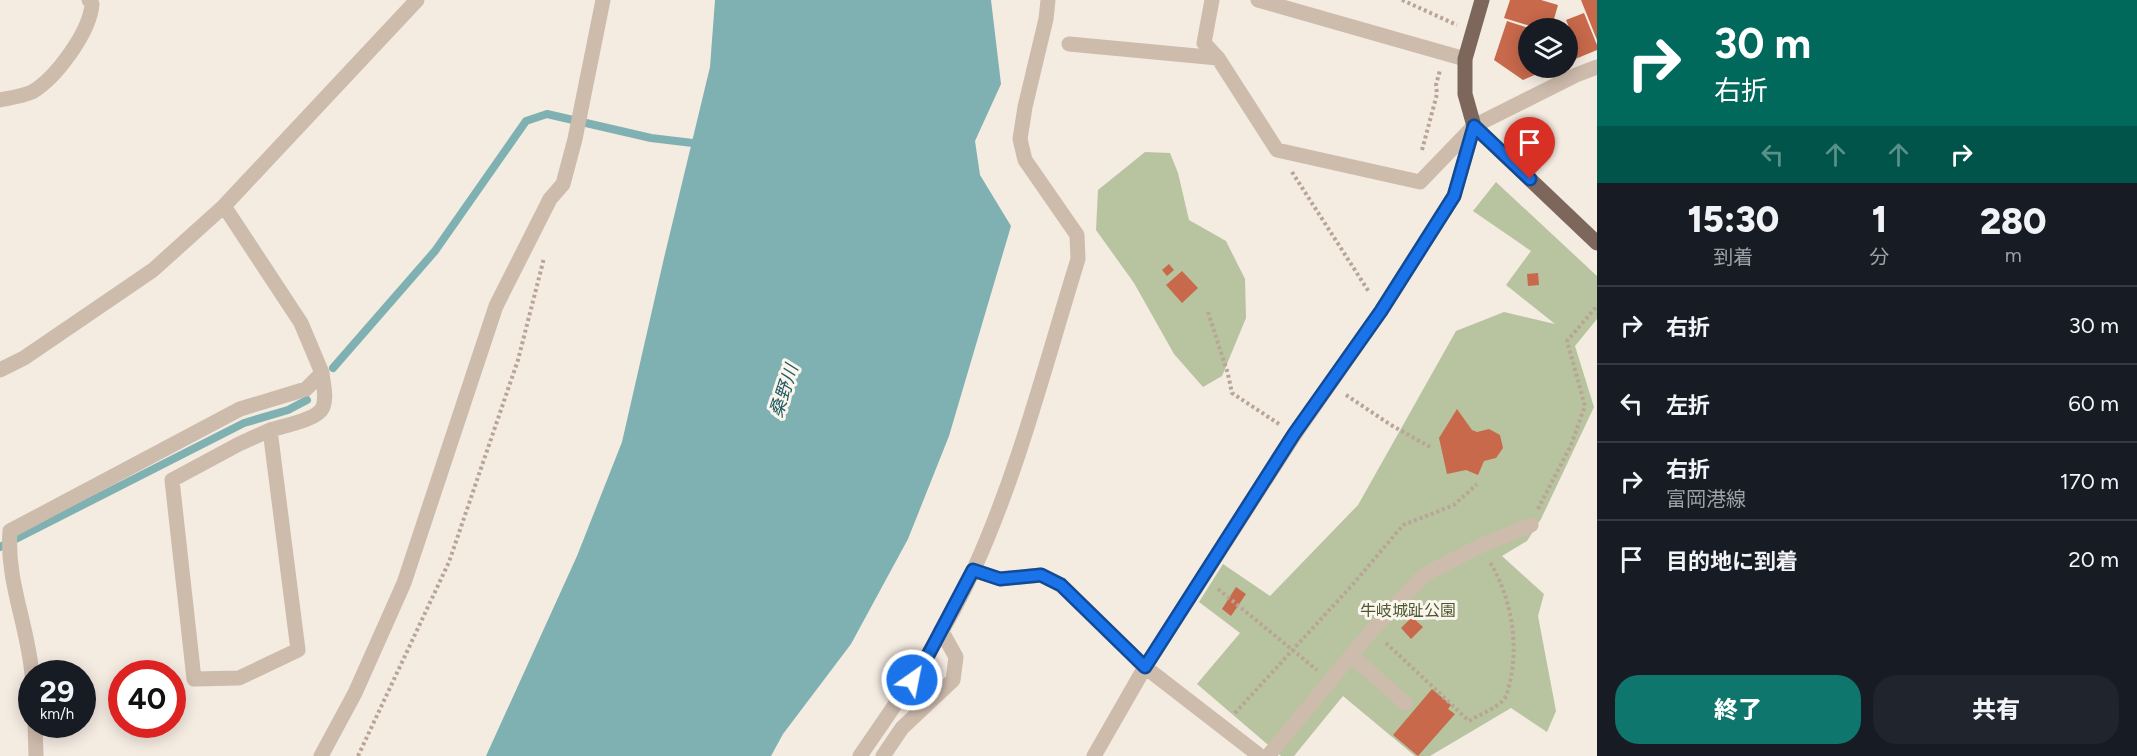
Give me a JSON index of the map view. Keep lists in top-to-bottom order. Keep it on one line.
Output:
{"water":["桑野川"],"parks":["牛岐城趾公園"],"page":{"turn":["30 m","右折"],"eta":["15:30","到着","1","分","280","m"],"list":[{"name":"右折","value":"30 m"},{"name":"左折","value":"60 m"},{"name":"右折","note":"富岡港線","value":"170 m"},{"name":"目的地に到着","value":"20 m"}],"speed":"29 km/h","limit":"40","buttons":["終了","共有"]}}
